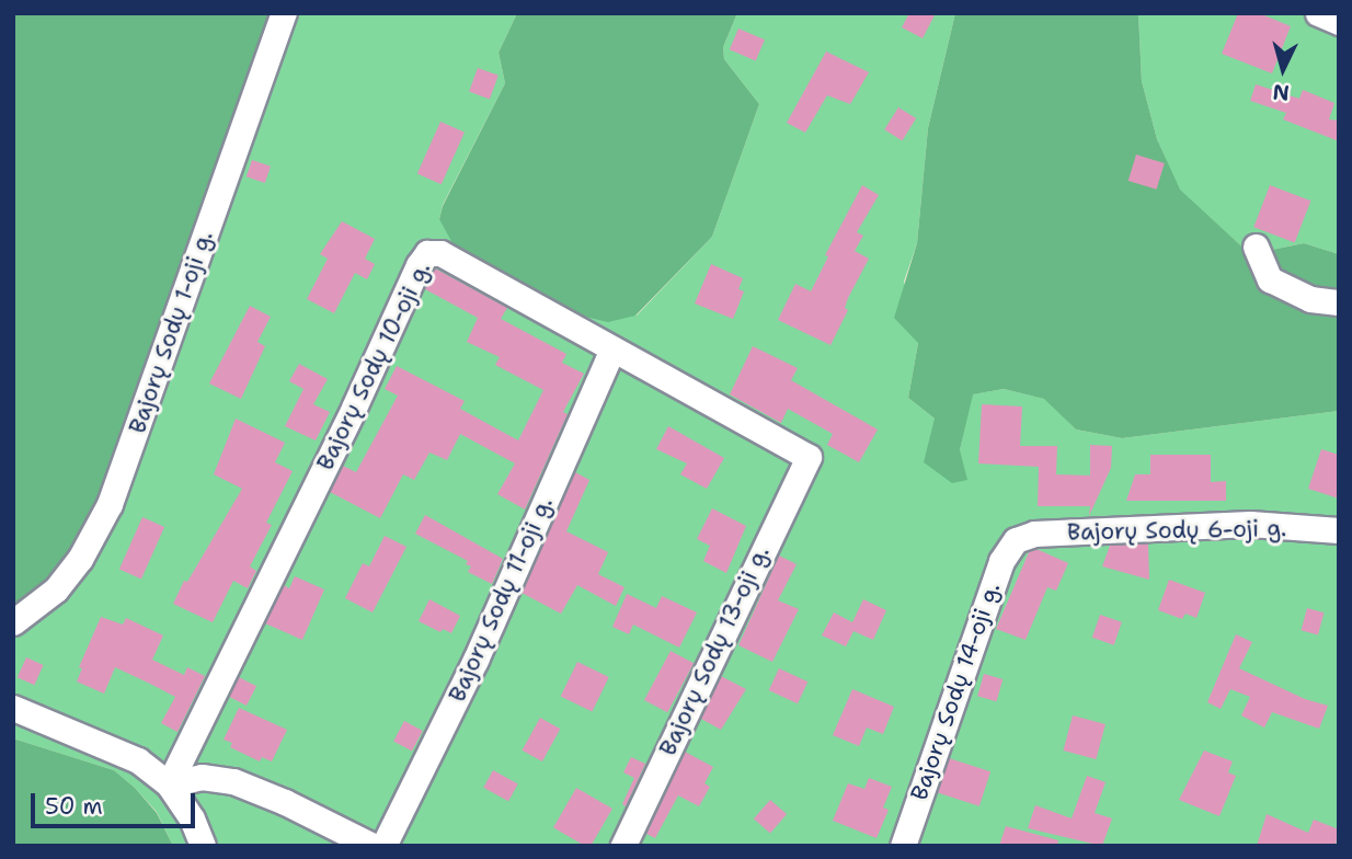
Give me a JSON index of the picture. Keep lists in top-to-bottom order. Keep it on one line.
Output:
{"streets":{"street":["Bajorų Sodų 1-oji g.","Bajorų Sodų 10-oji g.","Bajorų Sodų 6-oji g.","Bajorų Sodų 11-oji g.","Bajorų Sodų 13-oji g.","Bajorų Sodų 14-oji g."]},"crossings":[["Bajorų Sodų 10-oji g.","Bajorų Sodų 11-oji g."],["Bajorų Sodų 10-oji g.","Bajorų Sodų 13-oji g."],["Bajorų Sodų 6-oji g.","Bajorų Sodų 14-oji g."]],"scale_bar":"50 m","north":"bottom"}
